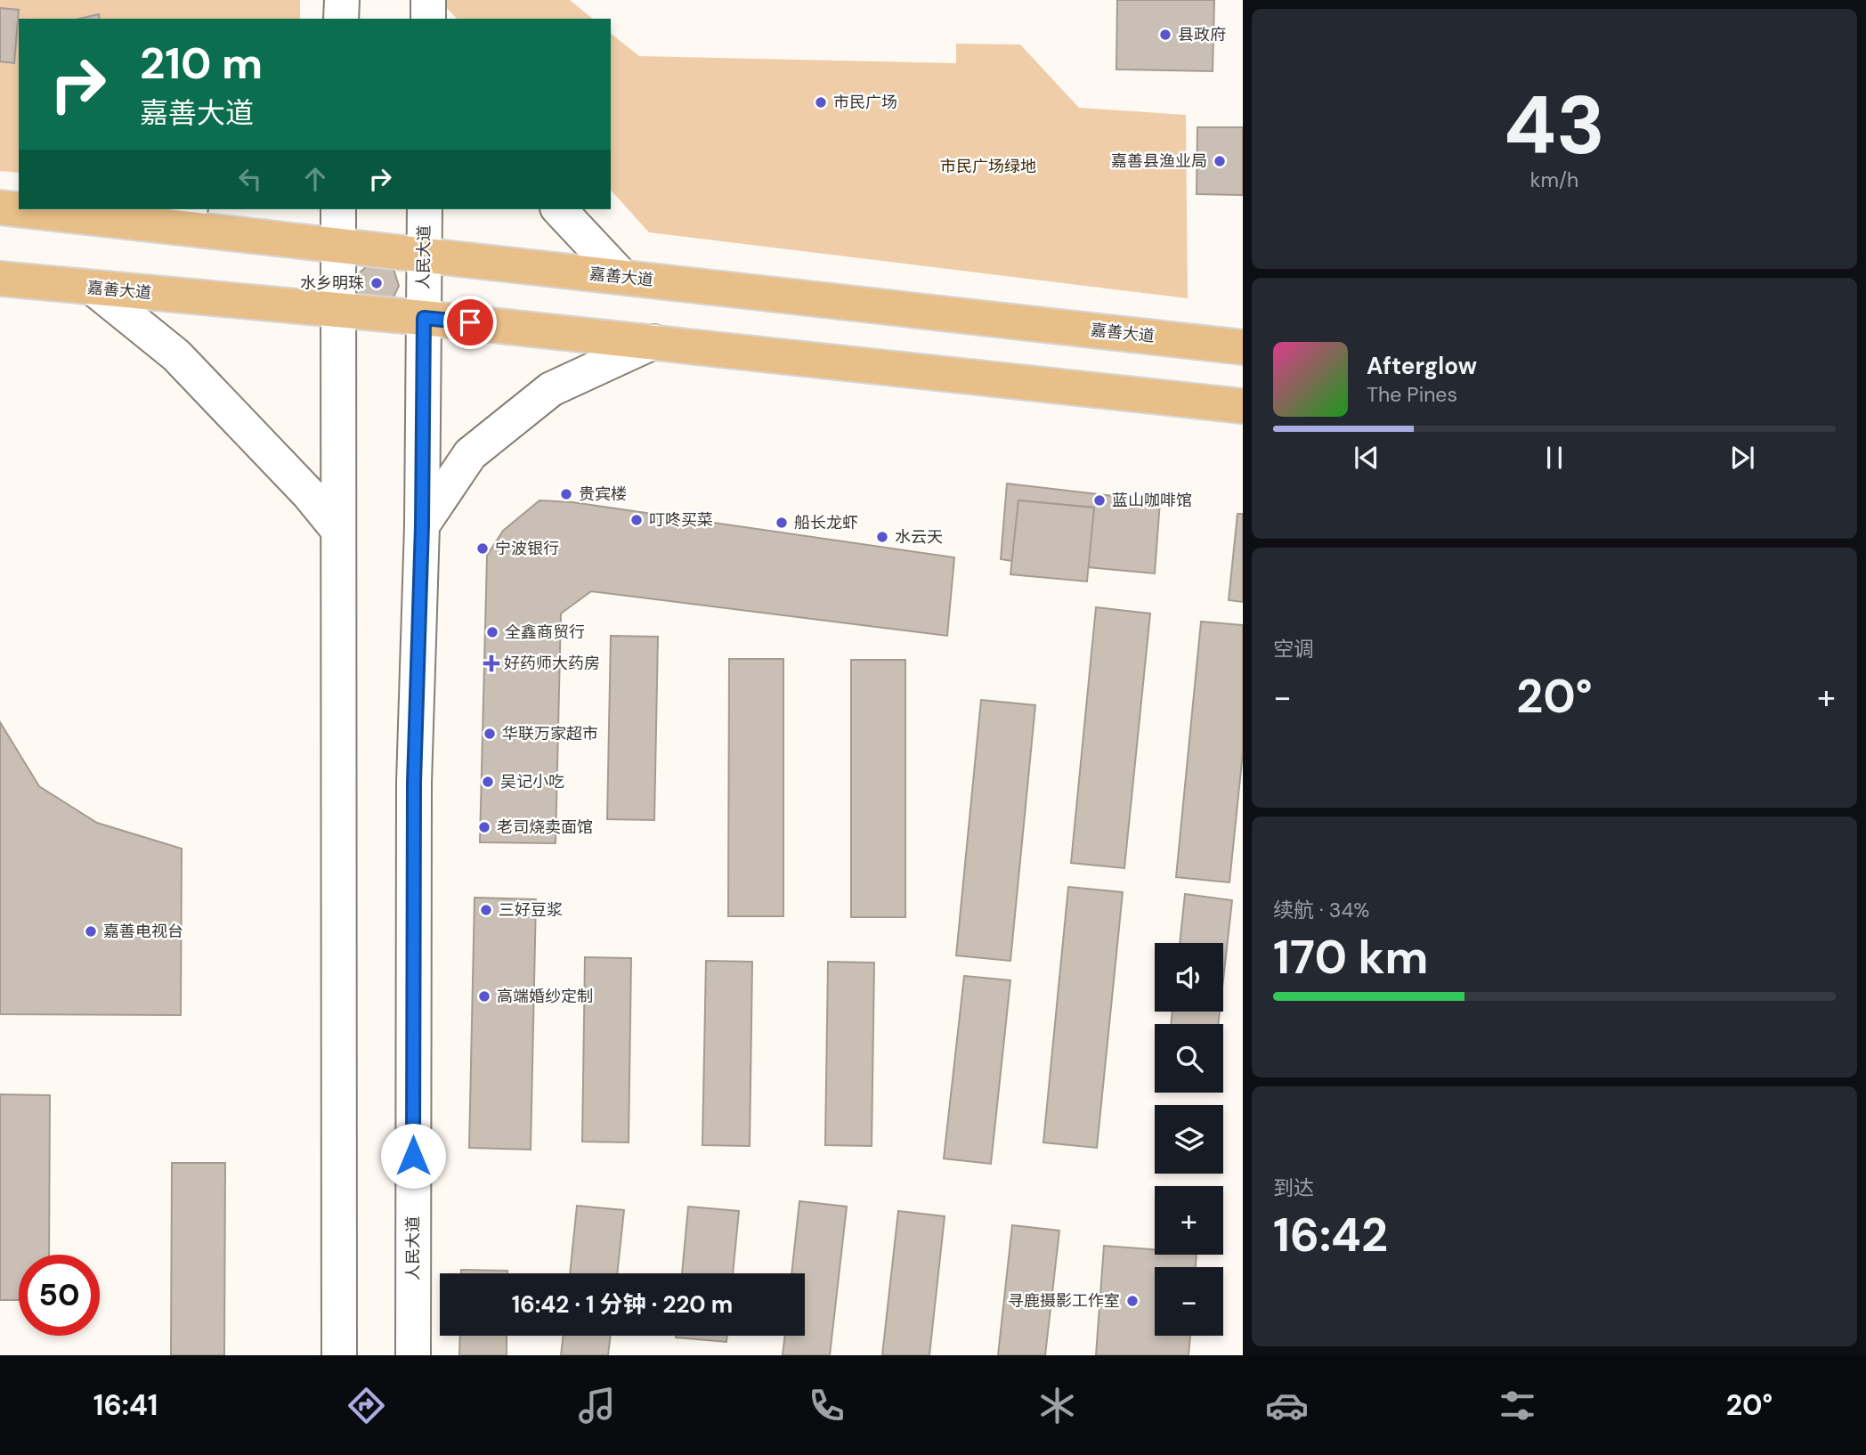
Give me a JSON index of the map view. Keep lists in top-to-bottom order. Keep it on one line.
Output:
{"streets":{"main road":["人民大道","嘉善大道"]},"crossings":[["人民大道","嘉善大道"]],"parks":["市民广场绿地"],"places":{"other":["县政府","市民广场","嘉善县渔业局","水乡明珠","贵宾楼","蓝山咖啡馆","叮咚买菜","船长龙虾","水云天","宁波银行","全鑫商贸行","华联万家超市","吴记小吃","老司烧卖面馆","三好豆浆","嘉善电视台","高端婚纱定制","寻鹿摄影工作室"],"health":["好药师大药房"]},"page":{"tile":[["43","km/h"],"空调",["续航 · 34%","170 km"],["到达","16:42"]],"turn":["210 m","嘉善大道"],"song":["Afterglow","The Pines"],"heat":["−","20°","+"],"map_buttons":["+","−"],"limit":"50","trip":"16:42 · 1 分钟 · 220 m","tabs":["16:41","20°"]}}
